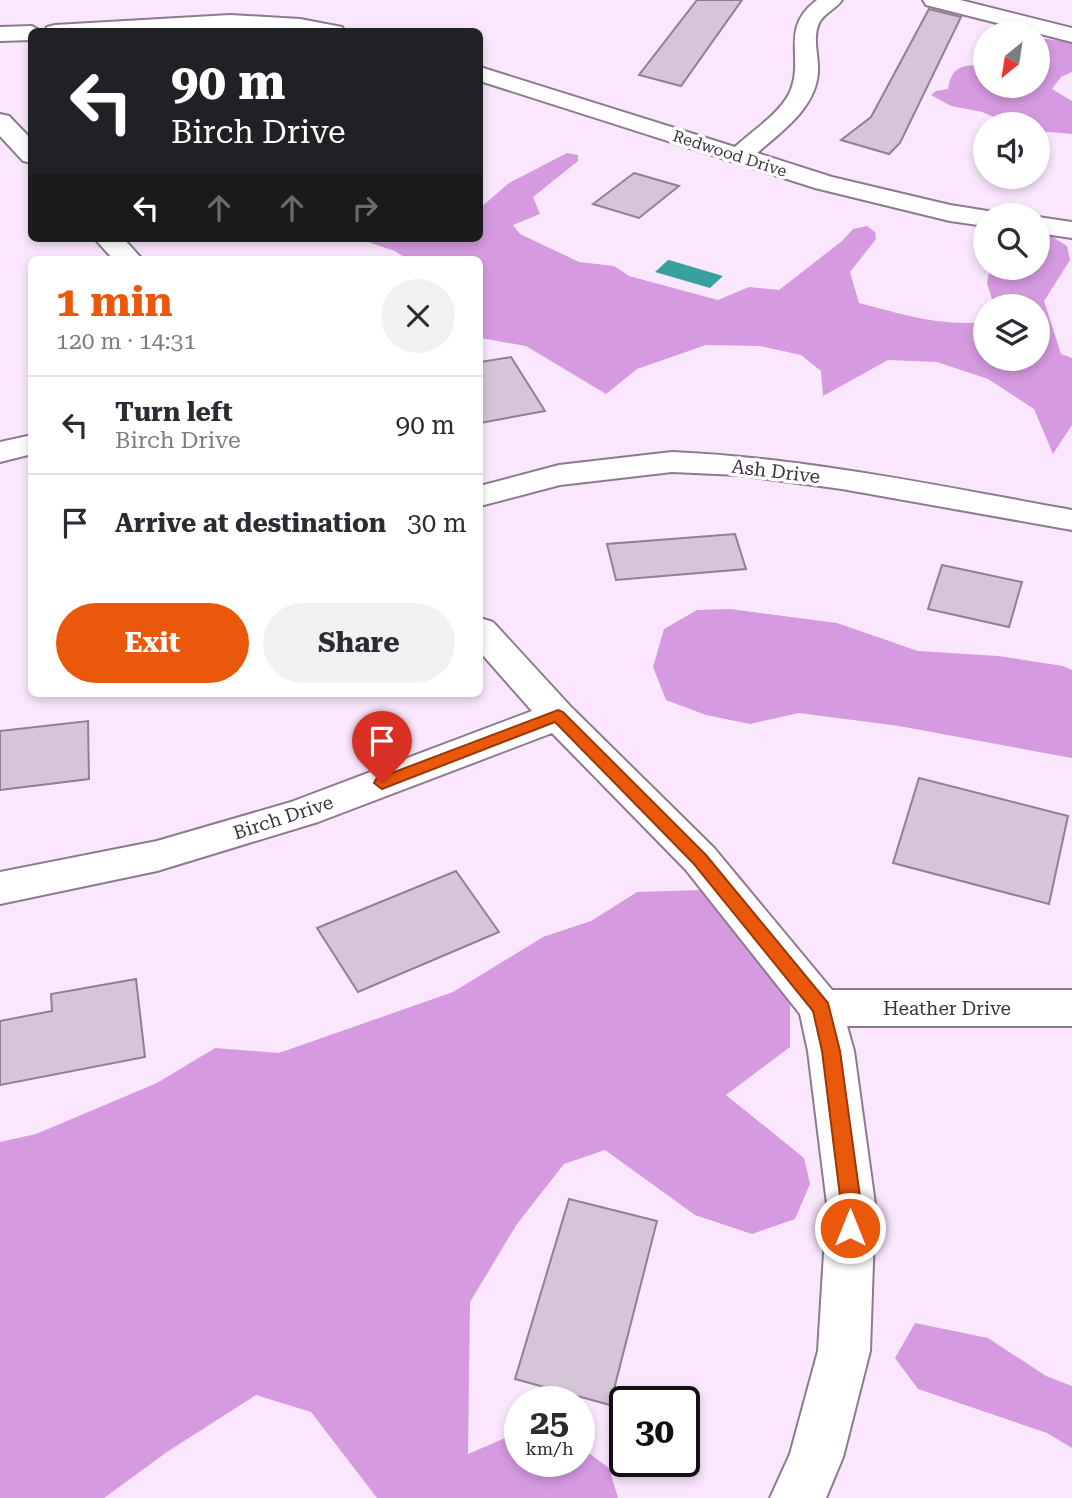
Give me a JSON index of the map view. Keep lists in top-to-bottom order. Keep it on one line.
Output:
{"streets":{"street":["Redwood Drive","Ash Drive","Birch Drive","Heather Drive"]},"north":"bottom left","page":{"turn":["90 m","Birch Drive"],"heading":["1 min","120 m · 14:31"],"list":[{"name":"Turn left","note":"Birch Drive","value":"90 m"},{"name":"Arrive at destination","value":"30 m"}],"buttons":["Exit","Share"],"speed":"25 km/h","limit":"30"}}
